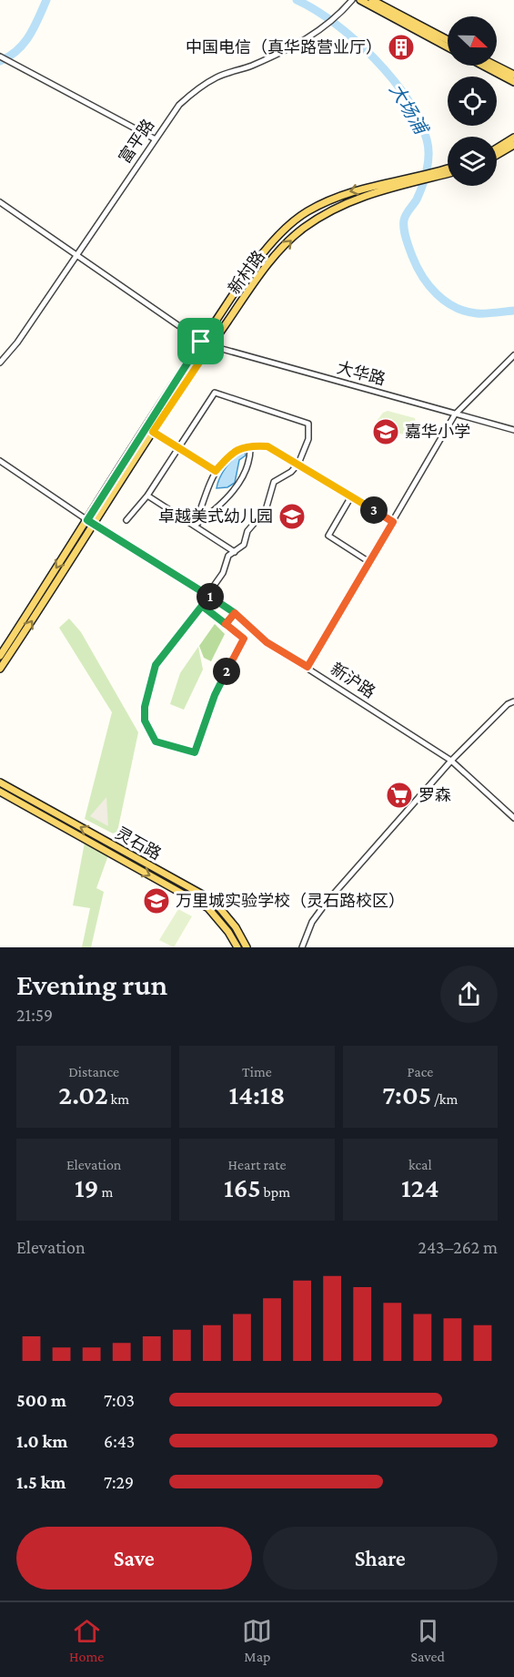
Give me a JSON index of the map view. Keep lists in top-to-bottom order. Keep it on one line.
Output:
{"streets":{"main road":["新村路","灵石路"],"street":["富平路","大华路","新沪路"]},"crossings":[["富平路","大华路"],["新村路","大华路"],["新村路","新沪路"]],"water":["大场浦"],"places":{"building":["中国电信（真华路营业厅）"],"school or university":["嘉华小学","卓越美式幼儿园","万里城实验学校（灵石路校区）"],"supermarket":["罗森"]},"north":"right","page":{"pins":["3","1","2"],"heading":["Evening run","21:59"],"stats":[["Distance","2.02 km"],["Time","14:18"],["Pace","7:05 /km"],["Elevation","19 m"],["Heart rate","165 bpm"],["kcal","124"]],"chart":["Elevation","243–262 m"],"list":[{"name":"500 m","note":"7:03"},{"name":"1.0 km","note":"6:43"},{"name":"1.5 km","note":"7:29"}],"buttons":["Save","Share"],"tabs":["Home","Map","Saved"]}}
